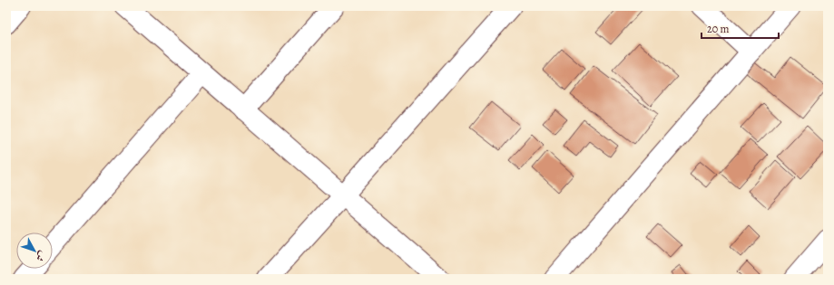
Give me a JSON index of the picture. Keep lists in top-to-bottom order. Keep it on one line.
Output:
{"scale_bar":"20 m","north":"bottom right"}
